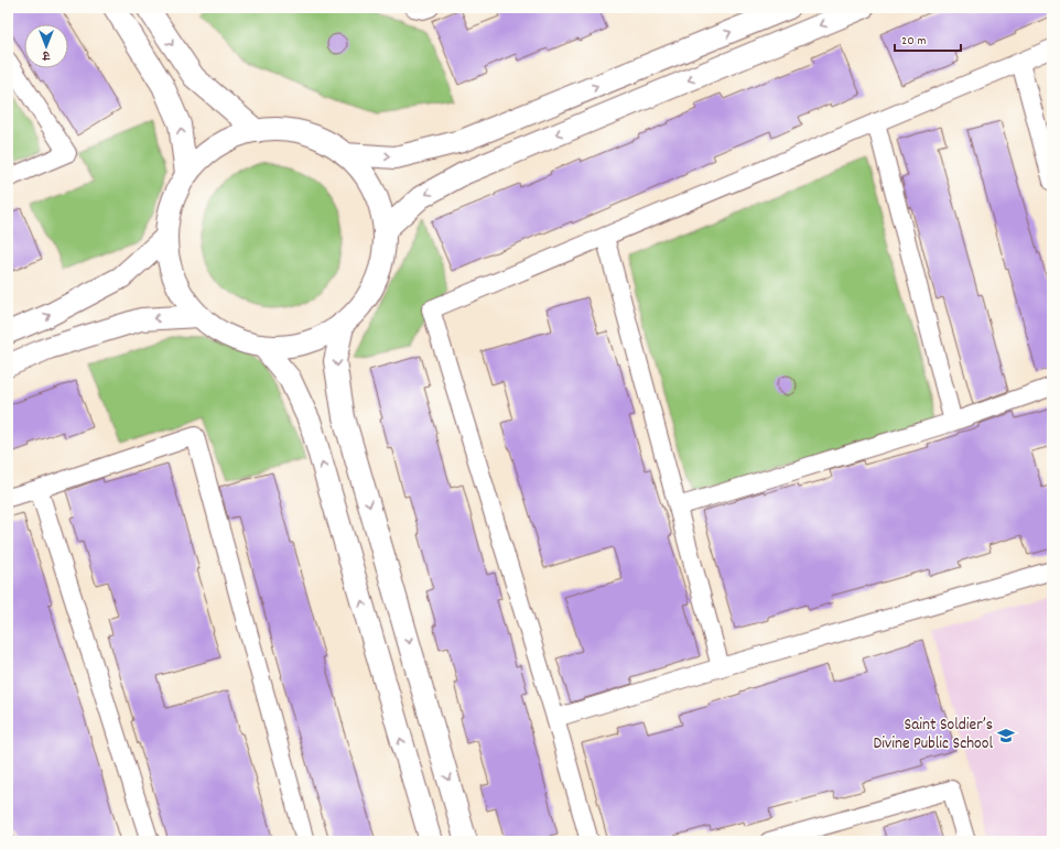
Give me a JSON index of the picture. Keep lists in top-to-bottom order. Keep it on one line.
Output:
{"places":{"school or university":["Saint Soldier’s Divine Public School"]},"scale_bar":"20 m","north":"bottom"}
